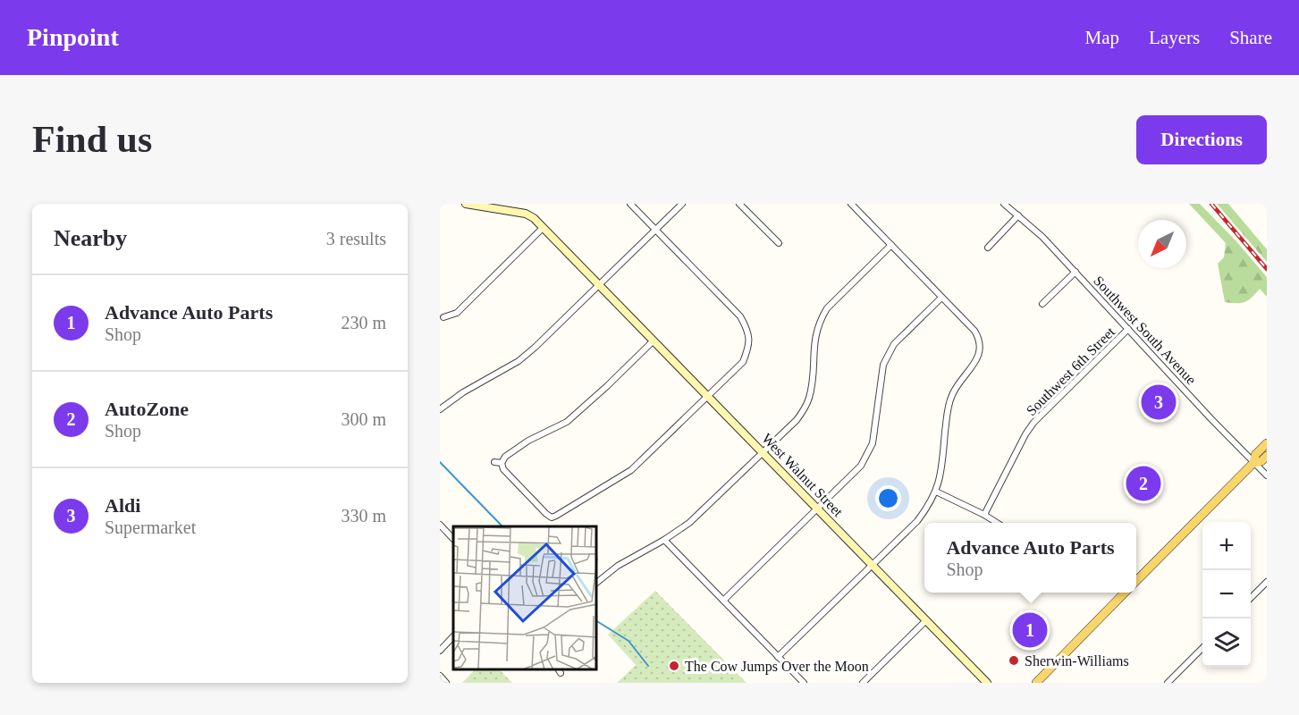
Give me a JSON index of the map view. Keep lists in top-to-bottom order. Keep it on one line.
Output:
{"streets":{"street":["Southwest South Avenue","Southwest 6th Street","West Walnut Street"]},"crossings":[["Southwest South Avenue","Southwest 6th Street"]],"places":["Sherwin-Williams","The Cow Jumps Over the Moon"],"north":"bottom left","page":{"header":"Pinpoint","nav":["Map","Layers","Share"],"buttons":"Directions","title":"Find us","heading":["Nearby","3 results"],"list":[{"mark":"1","name":"Advance Auto Parts","note":"Shop","value":"230 m"},{"mark":"2","name":"AutoZone","note":"Shop","value":"300 m"},{"mark":"3","name":"Aldi","note":"Supermarket","value":"330 m"}],"pins":["3","2","1"],"map_buttons":["+","−"],"popup":["Advance Auto Parts","Shop"]}}
